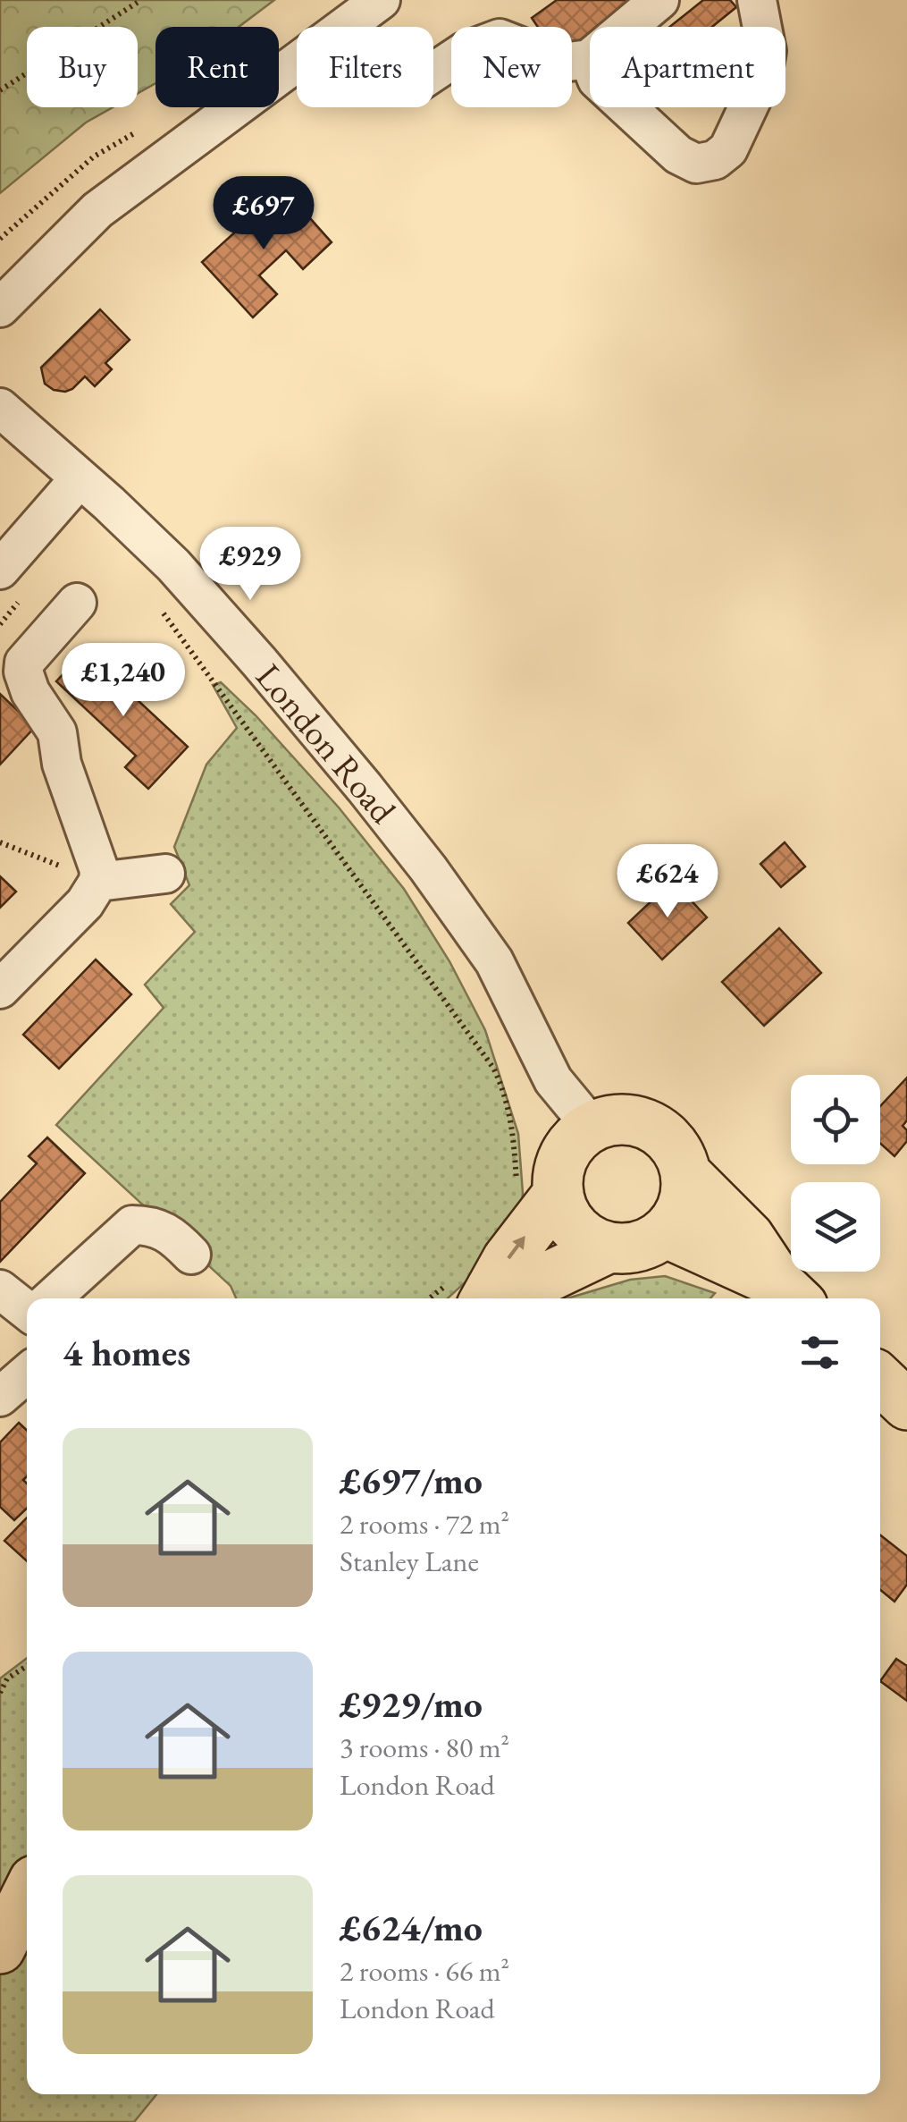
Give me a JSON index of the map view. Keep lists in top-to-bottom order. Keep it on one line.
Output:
{"streets":{"street":["London Road"]},"page":{"chip":["Buy","Rent","Filters","New","Apartment"],"price":["£697","£929","£1,240","£624"],"heading":"4 homes","list":[{"name":"£697/mo","note":"2 rooms · 72 m² · Stanley Lane"},{"name":"£929/mo","note":"3 rooms · 80 m² · London Road"},{"name":"£624/mo","note":"2 rooms · 66 m² · London Road"}]}}
